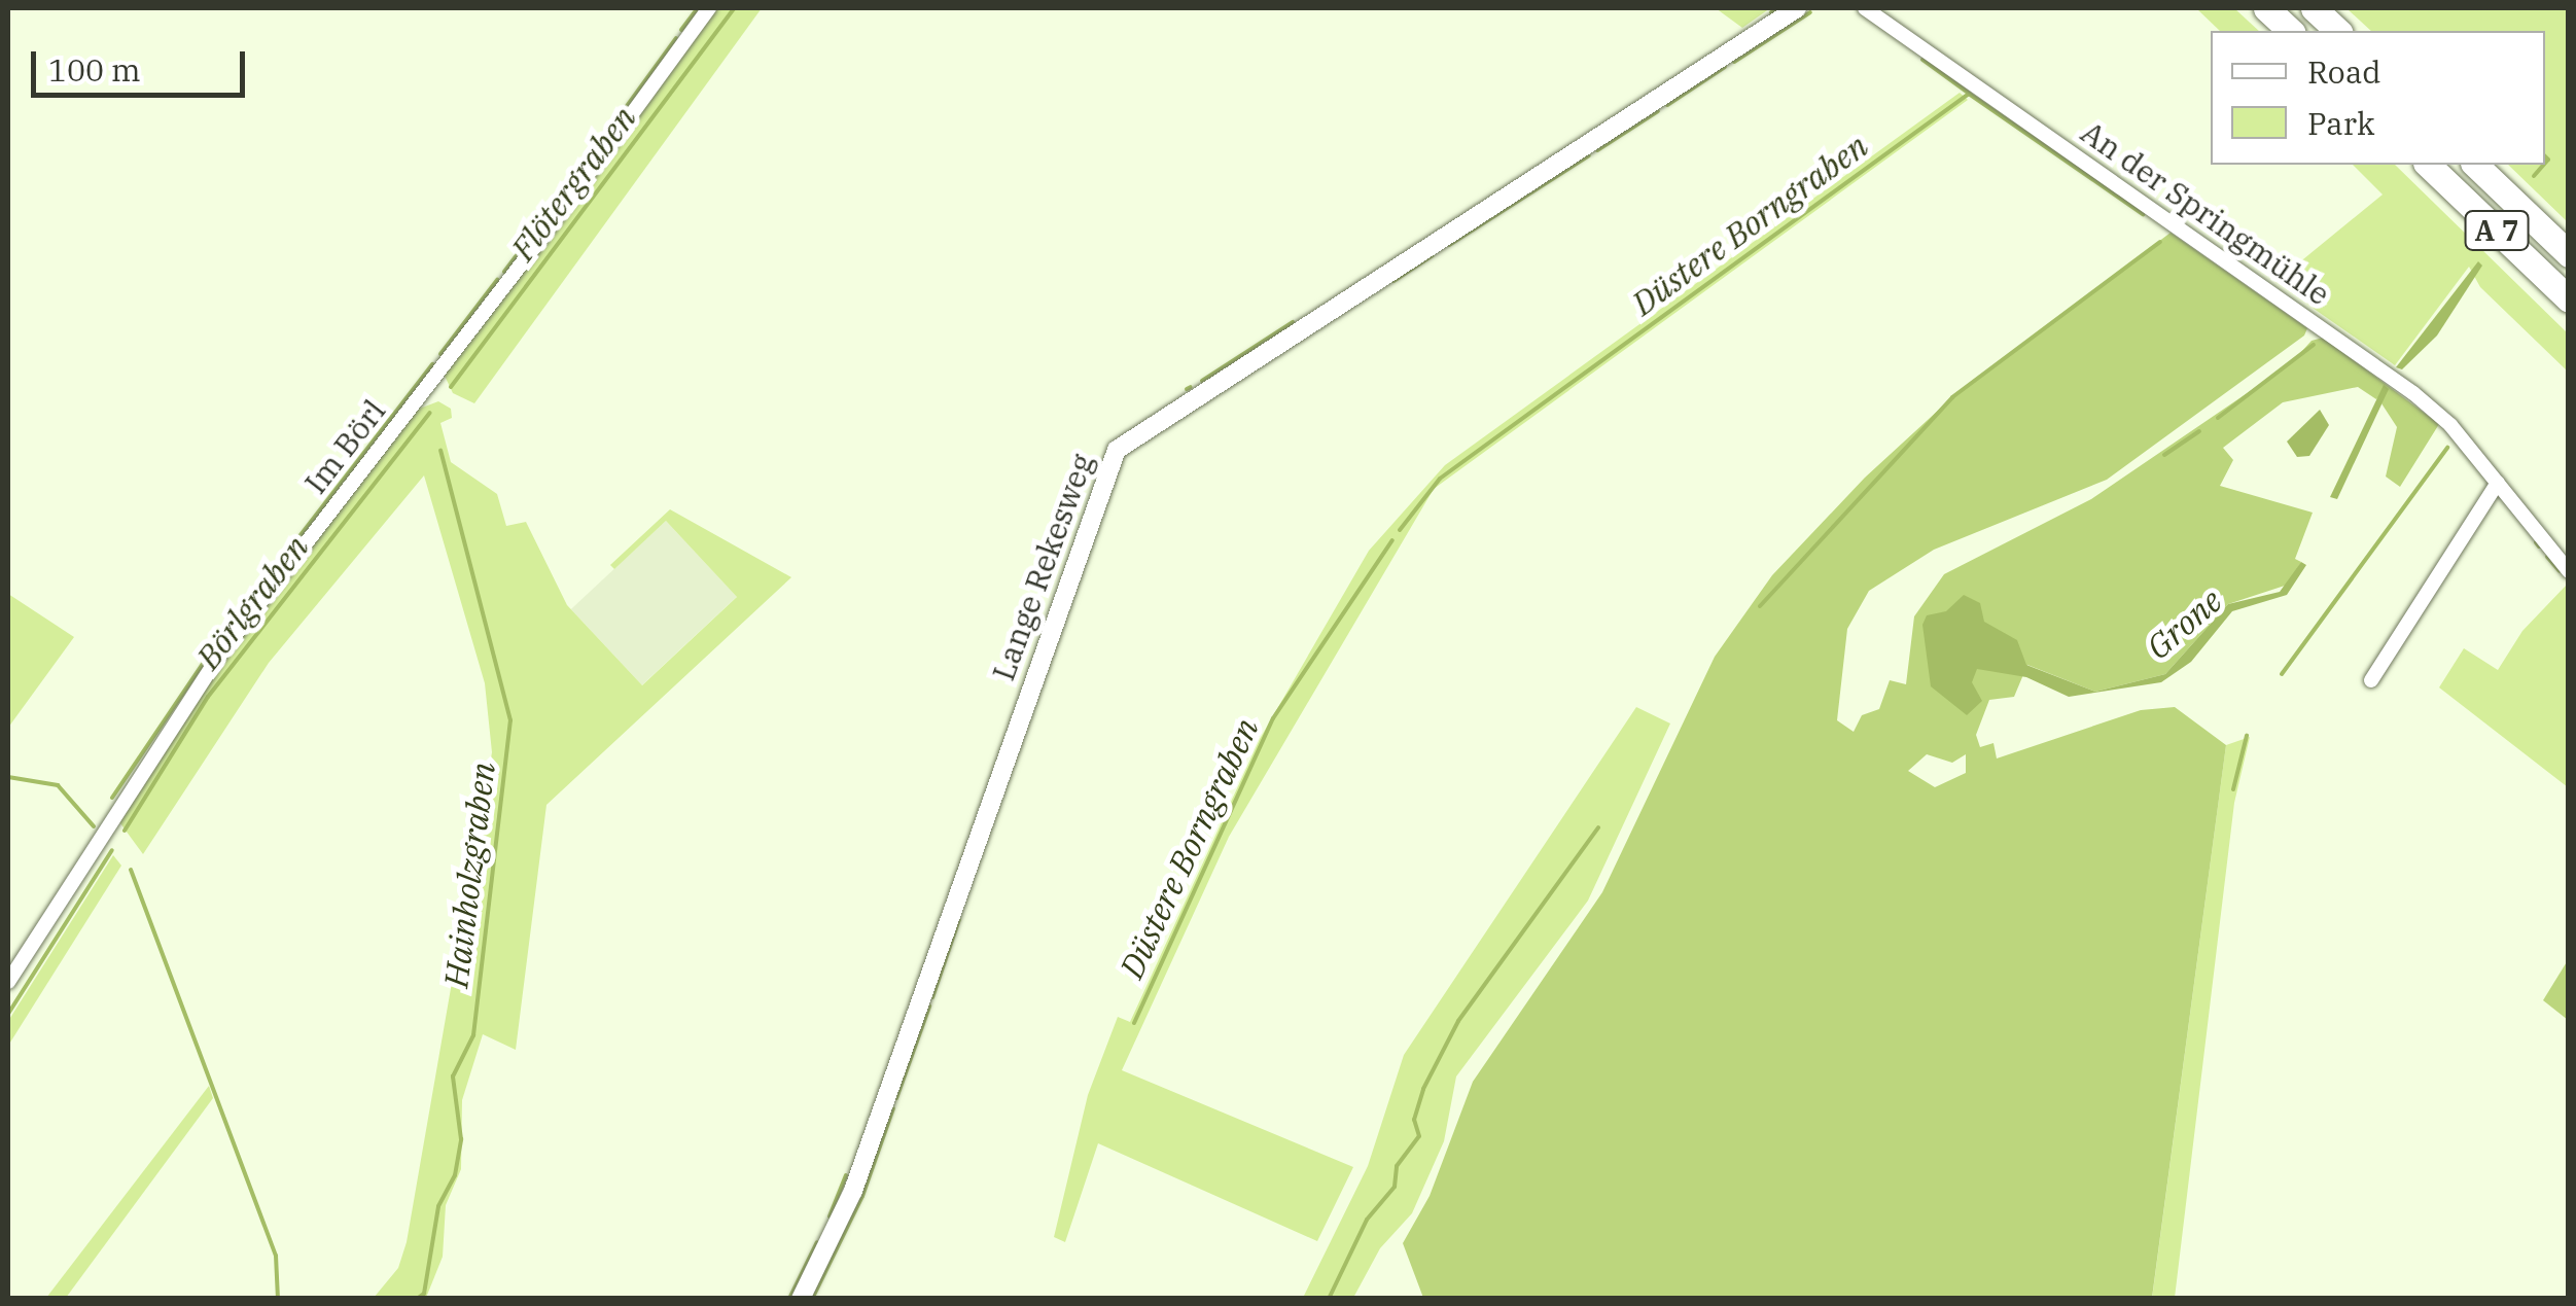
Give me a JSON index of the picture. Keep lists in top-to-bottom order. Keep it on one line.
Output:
{"streets":{"highway":["A 7"],"street":["An der Springmühle","Im Börl","Lange Rekesweg"]},"water":["Flötergraben","Düstere Borngraben","Börlgraben","Grone","Hainholzgraben"],"legend":["Road","Park"],"scale_bar":"100 m"}
